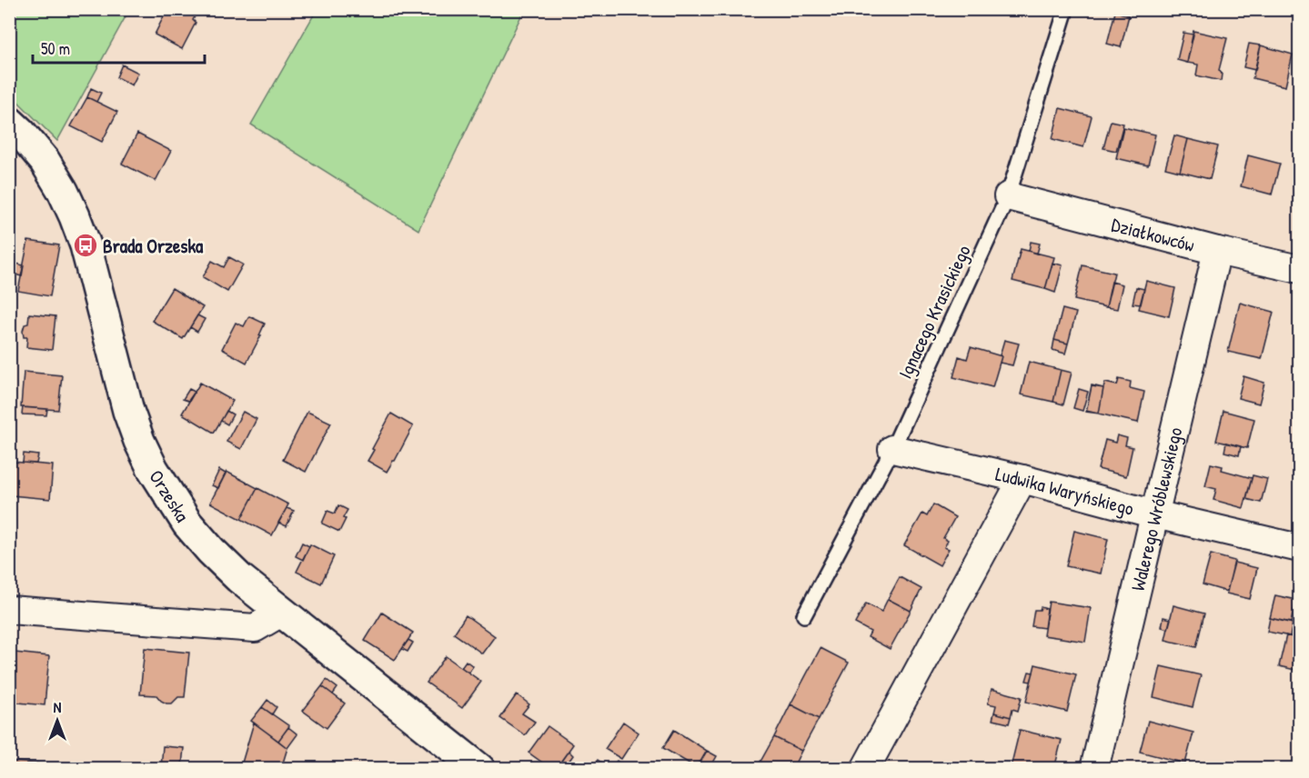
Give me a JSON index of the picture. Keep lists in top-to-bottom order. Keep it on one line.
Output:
{"streets":{"street":["Działkowców","Ludwika Waryńskiego","Orzeska","Walerego Wróblewskiego"],"lane":["Ignacego Krasickiego"]},"crossings":[["Działkowców","Ignacego Krasickiego"],["Działkowców","Walerego Wróblewskiego"],["Ignacego Krasickiego","Ludwika Waryńskiego"],["Ludwika Waryńskiego","Walerego Wróblewskiego"]],"places":{"bus stop":["Brada Orzeska"]},"scale_bar":"50 m","north":"top"}
